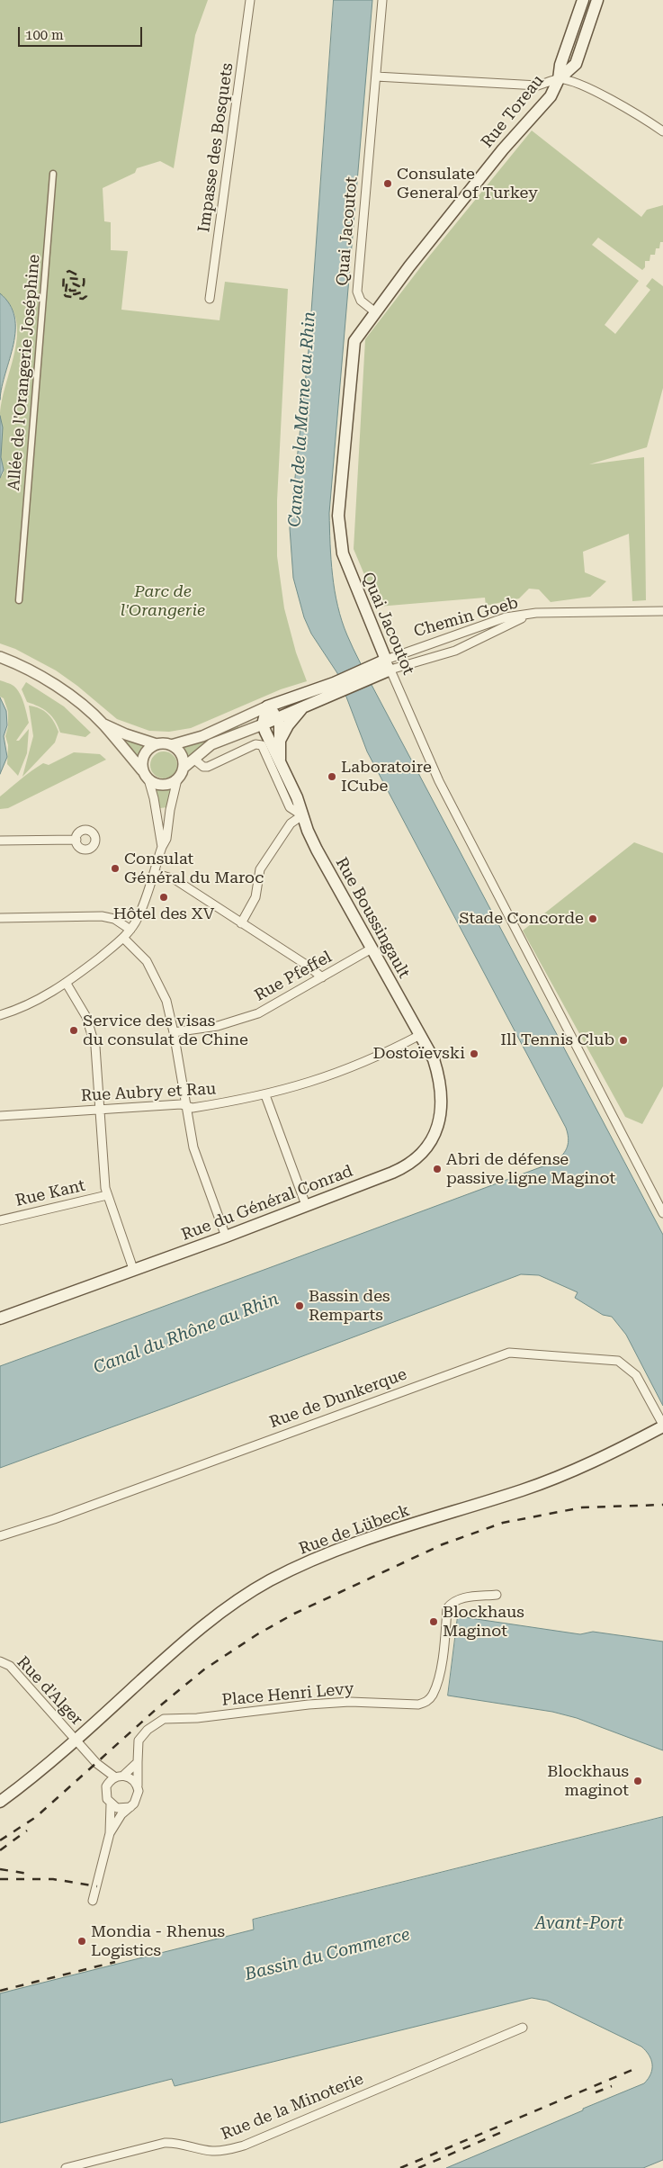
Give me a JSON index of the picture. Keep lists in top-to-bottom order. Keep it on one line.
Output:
{"streets":{"main road":["Rue Toreau","Quai Jacoutot","Rue Boussingault","Rue du Général Conrad","Rue de Lübeck"],"street":["Impasse des Bosquets","Allée de l'Orangerie Joséphine","Chemin Goeb","Rue Pfeffel","Rue Aubry et Rau","Rue Kant","Rue de Dunkerque","Rue d'Alger","Place Henri Levy","Rue de la Minoterie"]},"crossings":[["Rue Toreau","Quai Jacoutot"],["Quai Jacoutot","Chemin Goeb"],["Rue Boussingault","Rue Pfeffel"],["Rue Boussingault","Rue Aubry et Rau"],["Rue Boussingault","Rue du Général Conrad"],["Rue Aubry et Rau","Rue du Général Conrad"],["Rue de Dunkerque","Rue de Lübeck"],["Rue de Lübeck","Rue d'Alger"]],"water":["Canal de la Marne au Rhin","Canal du Rhône au Rhin","Avant-Port","Bassin du Commerce"],"parks":["Parc de l'Orangerie"],"places":["Consulate General of Turkey","Laboratoire ICube","Consulat Général du Maroc","Hôtel des XV","Stade Concorde","Service des visas du consulat de Chine","Ill Tennis Club","Dostoïevski","Abri de défense passive ligne Maginot","Bassin des Remparts","Blockhaus Maginot","Blockhaus maginot","Mondia - Rhenus Logistics"],"scale_bar":"100 m"}
